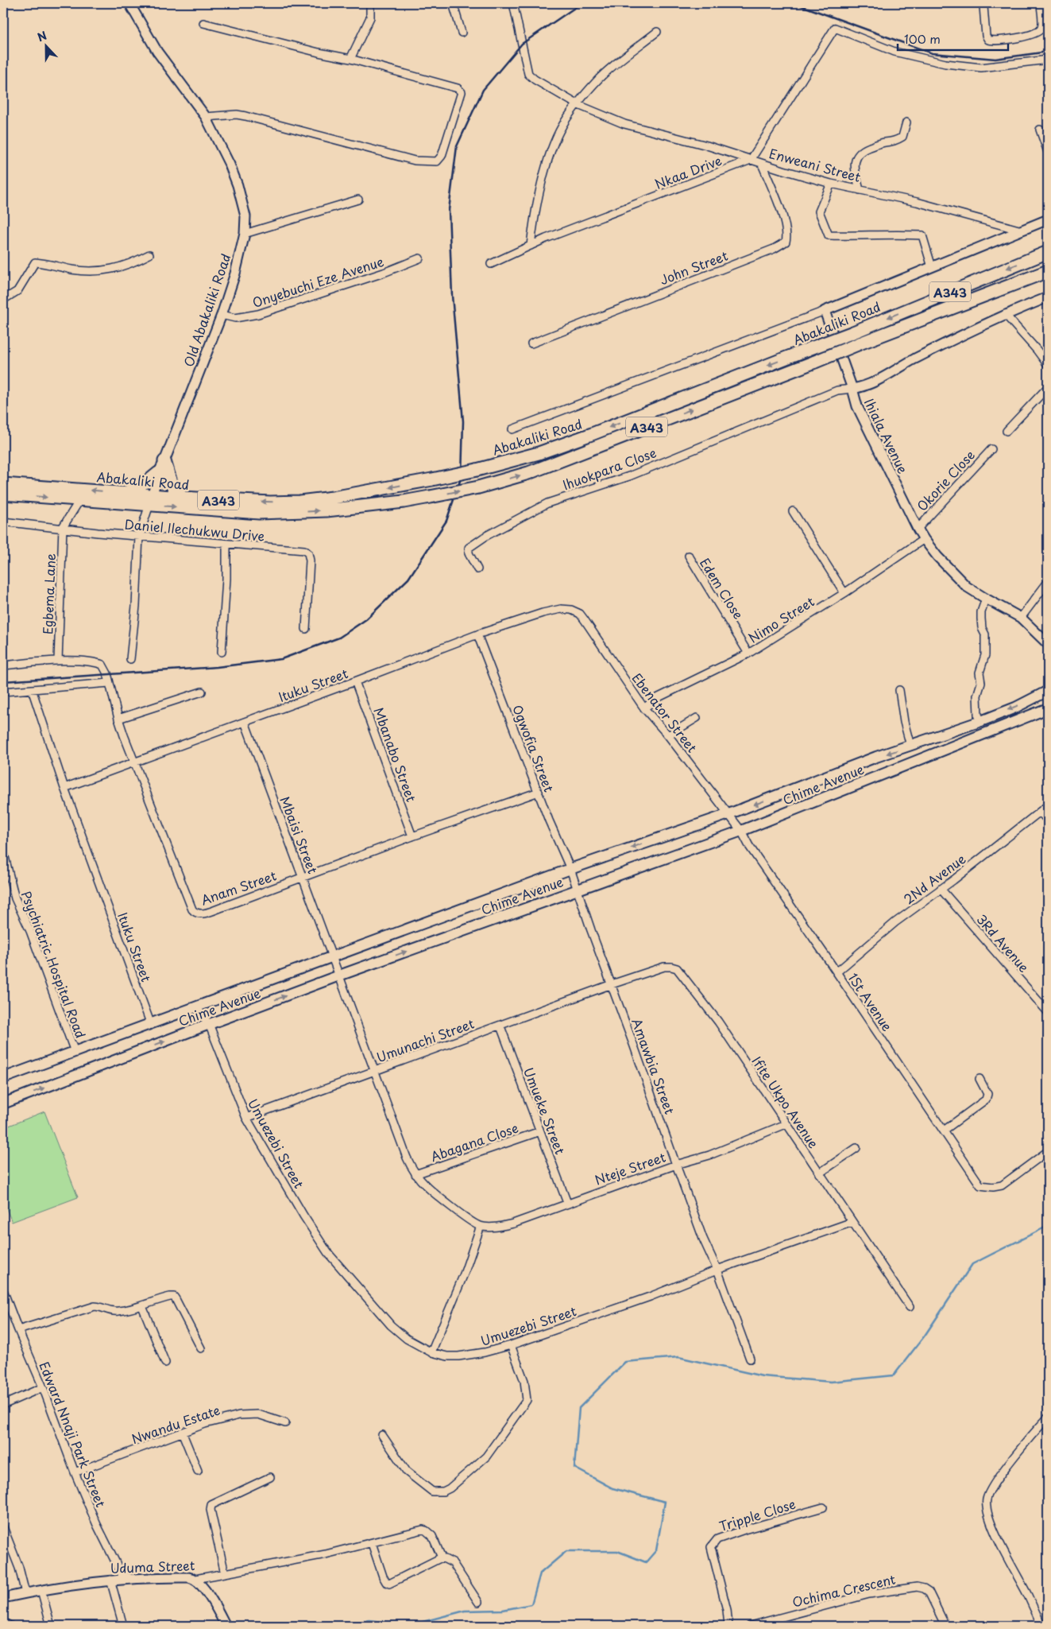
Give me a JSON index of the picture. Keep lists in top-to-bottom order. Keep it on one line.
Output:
{"streets":{"highway":["A343","Abakaliki Road"],"main road":["Old Abakaliki Road","Ihiala Avenue","Chime Avenue","Uduma Street"],"street":["Enweani Street","Nkaa Drive","John Street","Onyebuchi Eze Avenue","Ihuokpara Close","Okorie Close","Daniel Ilechukwu Drive","Edem Close","Egbema Lane","Nimo Street","Ituku Street","Ebenator Street","Ogwofia Street","Mbanabo Street","Mbaisi Street","2Nd Avenue","Anam Street","3Rd Avenue","Psychiatric Hospital Road","1St Avenue","Umunachi Street","Amawbia Street","Ifite Ukpo Avenue","Umueke Street","Abagana Close","Umuezebi Street","Nteje Street","Nwandu Estate","Edward Nnaji Park Street","Tripple Close","Ochima Crescent"]},"crossings":[["Enweani Street","Nkaa Drive"],["Enweani Street","John Street"],["Onyebuchi Eze Avenue","Old Abakaliki Road"],["Old Abakaliki Road","Abakaliki Road"],["Ihiala Avenue","Ihuokpara Close"],["Ihiala Avenue","Okorie Close"],["Ihiala Avenue","Nimo Street"],["Daniel Ilechukwu Drive","Egbema Lane"],["Edem Close","Nimo Street"],["Egbema Lane","Anam Street"],["Nimo Street","Ebenator Street"],["Ituku Street","Ebenator Street"],["Ituku Street","Ogwofia Street"],["Ituku Street","Mbanabo Street"],["Ituku Street","Chime Avenue"],["Ituku Street","Mbaisi Street"],["Ituku Street","Anam Street"],["Ebenator Street","Chime Avenue"],["Ebenator Street","1St Avenue"],["Ogwofia Street","Chime Avenue"],["Ogwofia Street","Anam Street"],["Ogwofia Street","Amawbia Street"],["Mbanabo Street","Anam Street"],["Chime Avenue","Mbaisi Street"],["Chime Avenue","Psychiatric Hospital Road"],["Chime Avenue","1St Avenue"],["Chime Avenue","Amawbia Street"],["Chime Avenue","Umuezebi Street"],["Mbaisi Street","Anam Street"],["2Nd Avenue","3Rd Avenue"],["2Nd Avenue","1St Avenue"],["Umunachi Street","Amawbia Street"],["Umunachi Street","Ifite Ukpo Avenue"],["Umunachi Street","Umueke Street"],["Umunachi Street","Umuezebi Street"],["Amawbia Street","Ifite Ukpo Avenue"],["Amawbia Street","Umuezebi Street"],["Amawbia Street","Nteje Street"],["Ifite Ukpo Avenue","Umuezebi Street"],["Ifite Ukpo Avenue","Nteje Street"],["Umueke Street","Abagana Close"],["Umueke Street","Nteje Street"],["Nwandu Estate","Edward Nnaji Park Street"],["Edward Nnaji Park Street","Uduma Street"]],"scale_bar":"100 m","north":"top"}
